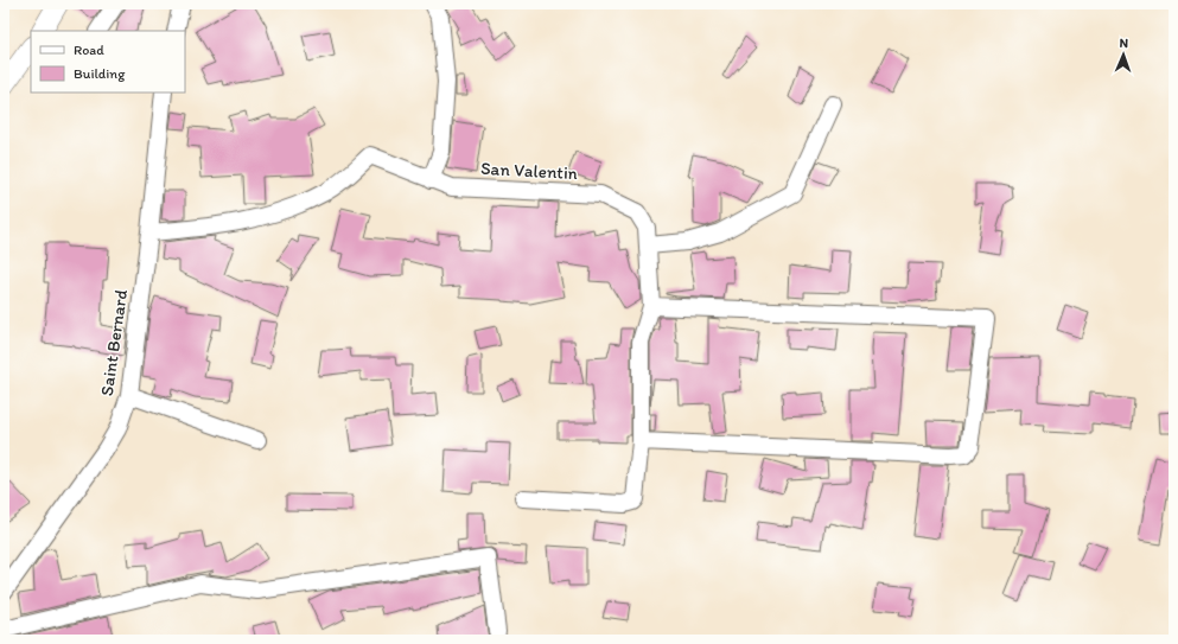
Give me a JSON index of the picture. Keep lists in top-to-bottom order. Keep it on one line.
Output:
{"streets":{"street":["San Valentin","Saint Bernard"]},"crossings":[["San Valentin","Saint Bernard"]],"legend":["Road","Building"],"north":"top"}
